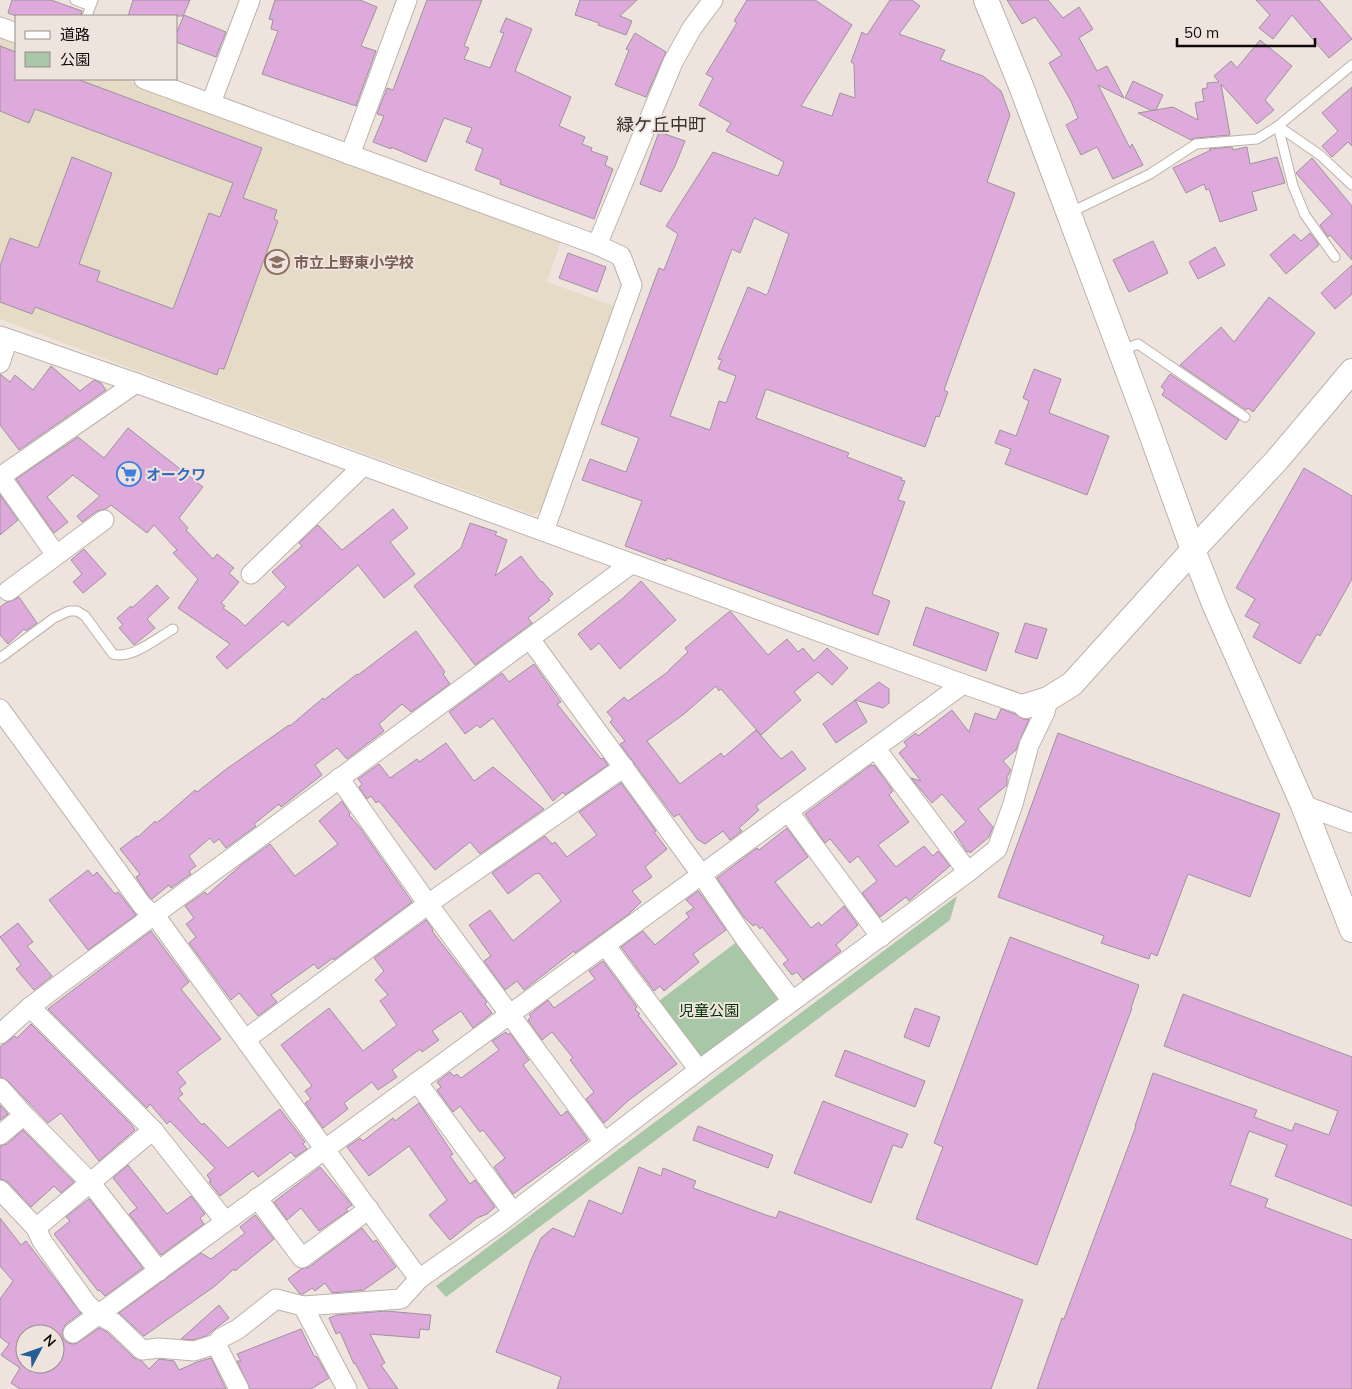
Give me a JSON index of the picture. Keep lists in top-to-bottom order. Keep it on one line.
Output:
{"districts":["緑ケ丘中町"],"parks":["児童公園"],"places":{"school or university":["市立上野東小学校"],"supermarket":["オークワ"]},"legend":["道路","公園"],"scale_bar":"50 m","north":"top right"}
